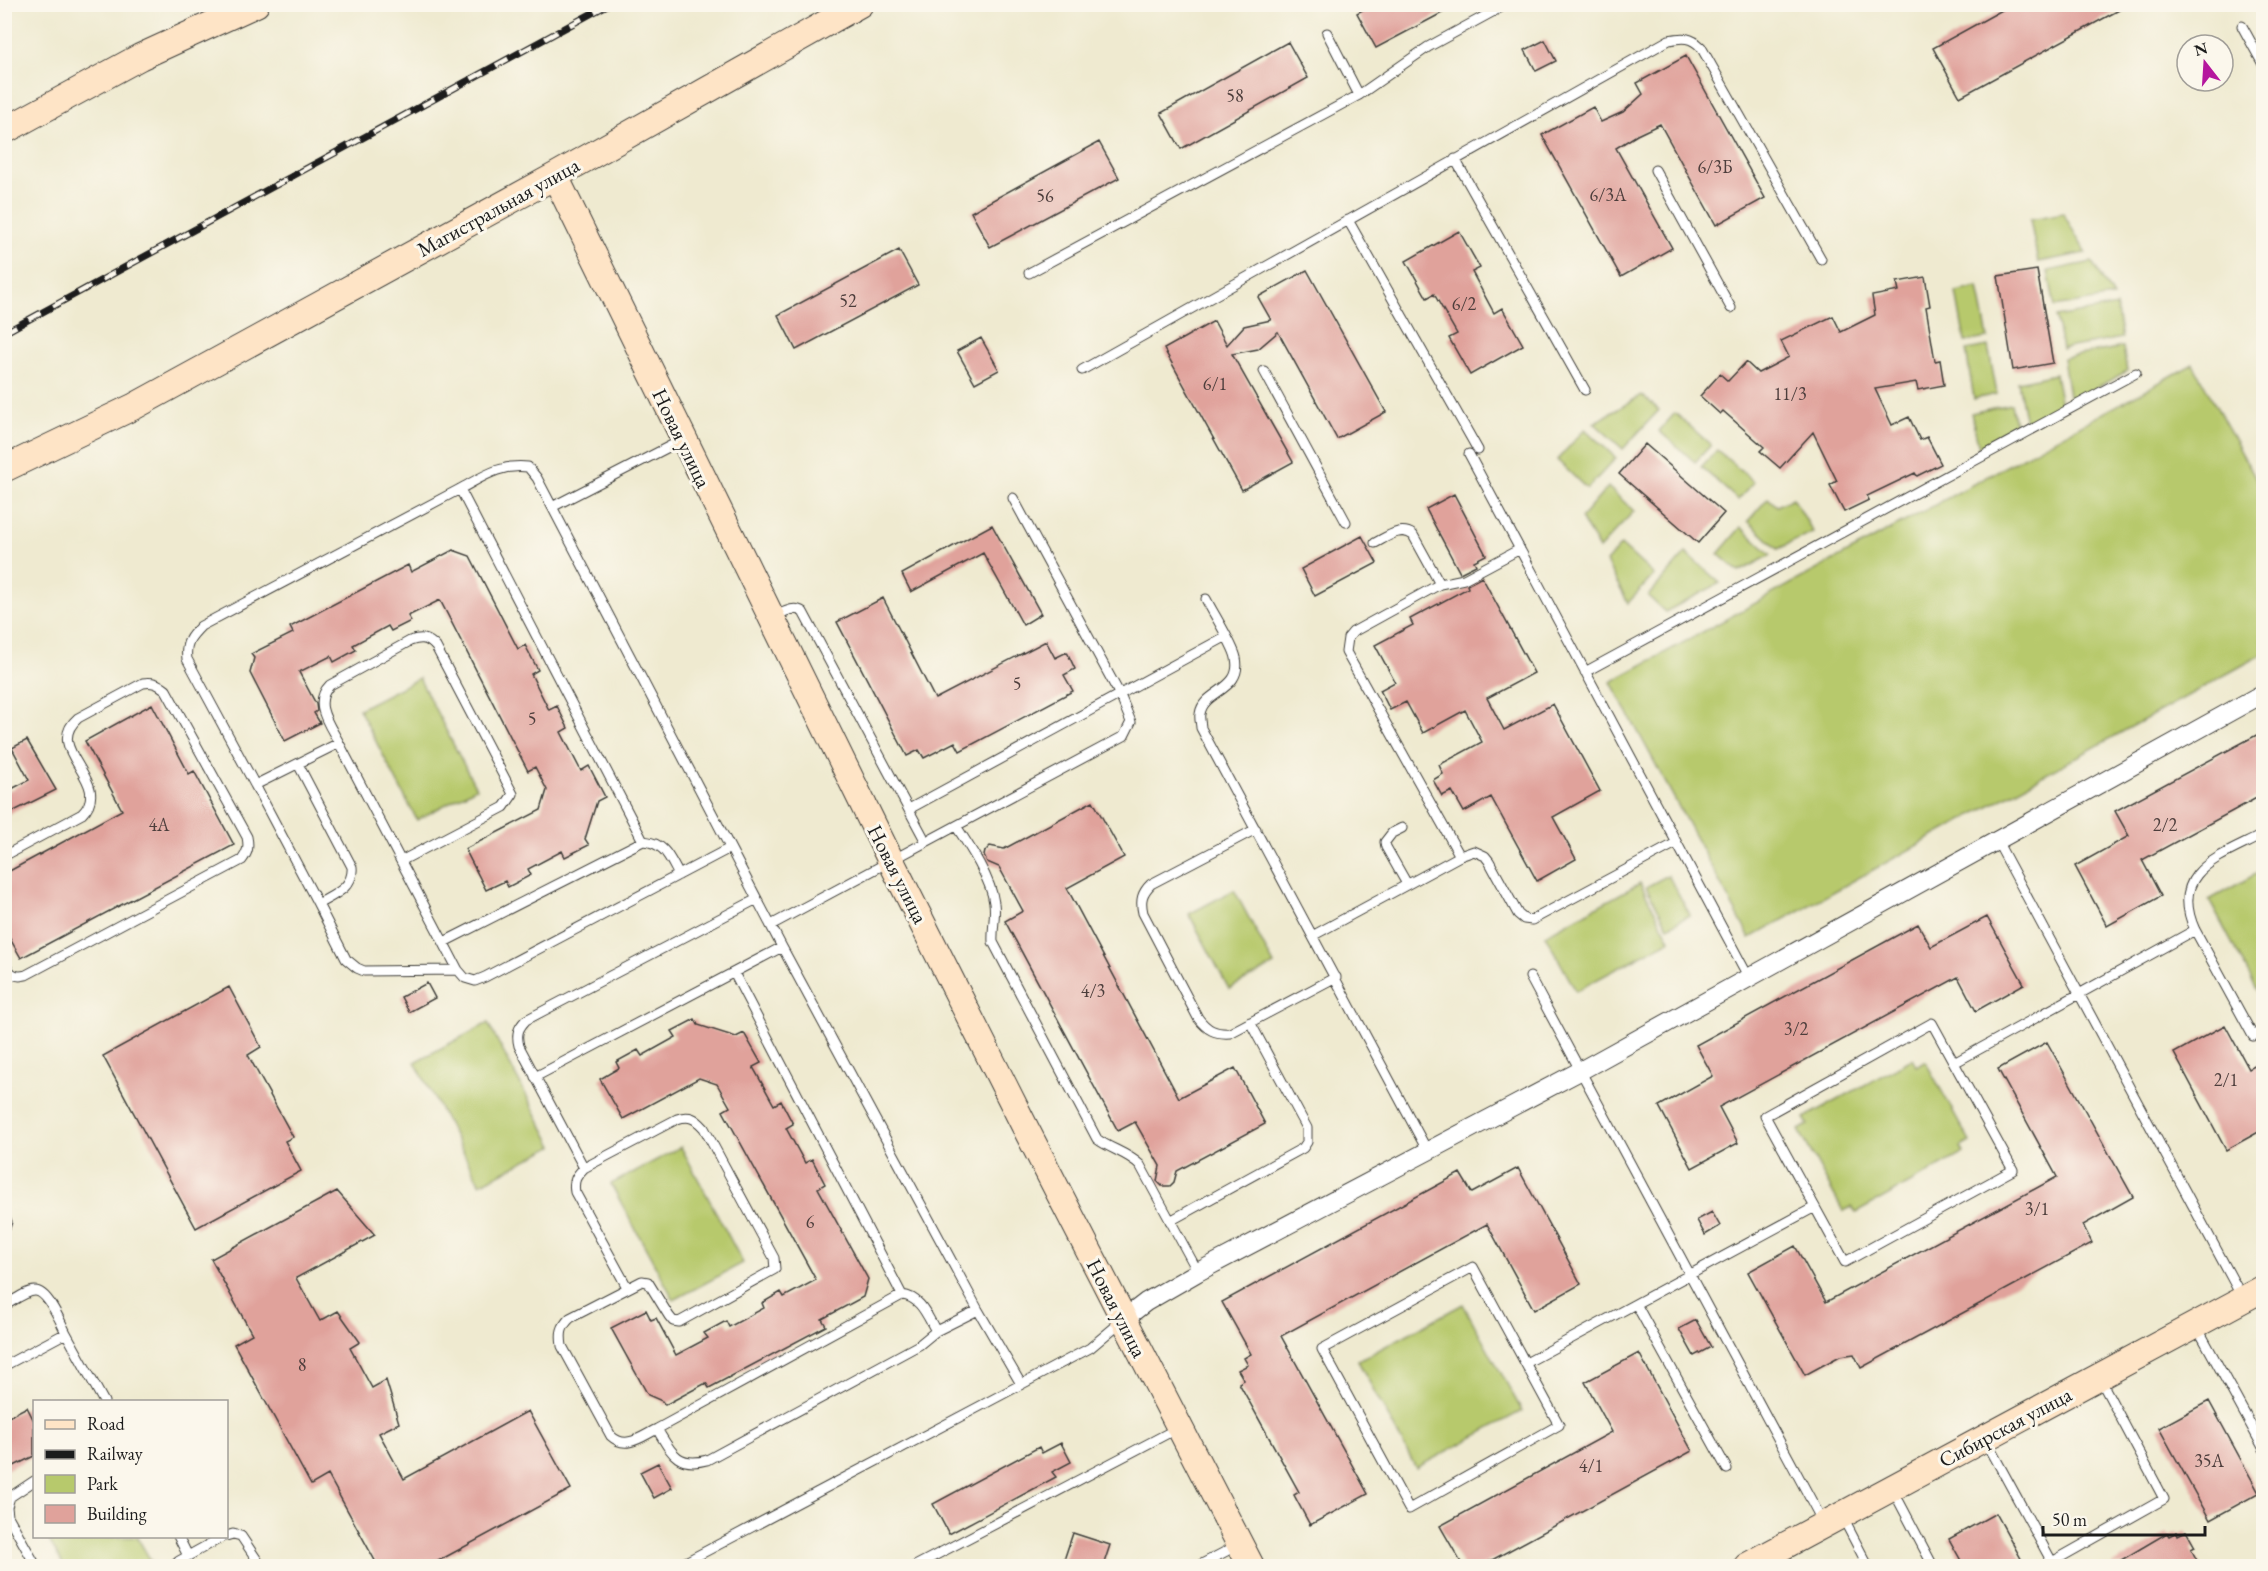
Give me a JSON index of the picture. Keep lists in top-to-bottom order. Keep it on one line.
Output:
{"streets":{"main road":["Магистральная улица","Новая улица","Сибирская улица"]},"crossings":[["Магистральная улица","Новая улица"]],"house_numbers":["58","6/3Б","6/3А","56","52","6/2","6/1","11/3","5","5","4А","2/2","4/3","3/2","2/1","3/1","6","8","35А","4/1"],"legend":["Road","Railway","Park","Building"],"scale_bar":"50 m","north":"top"}
